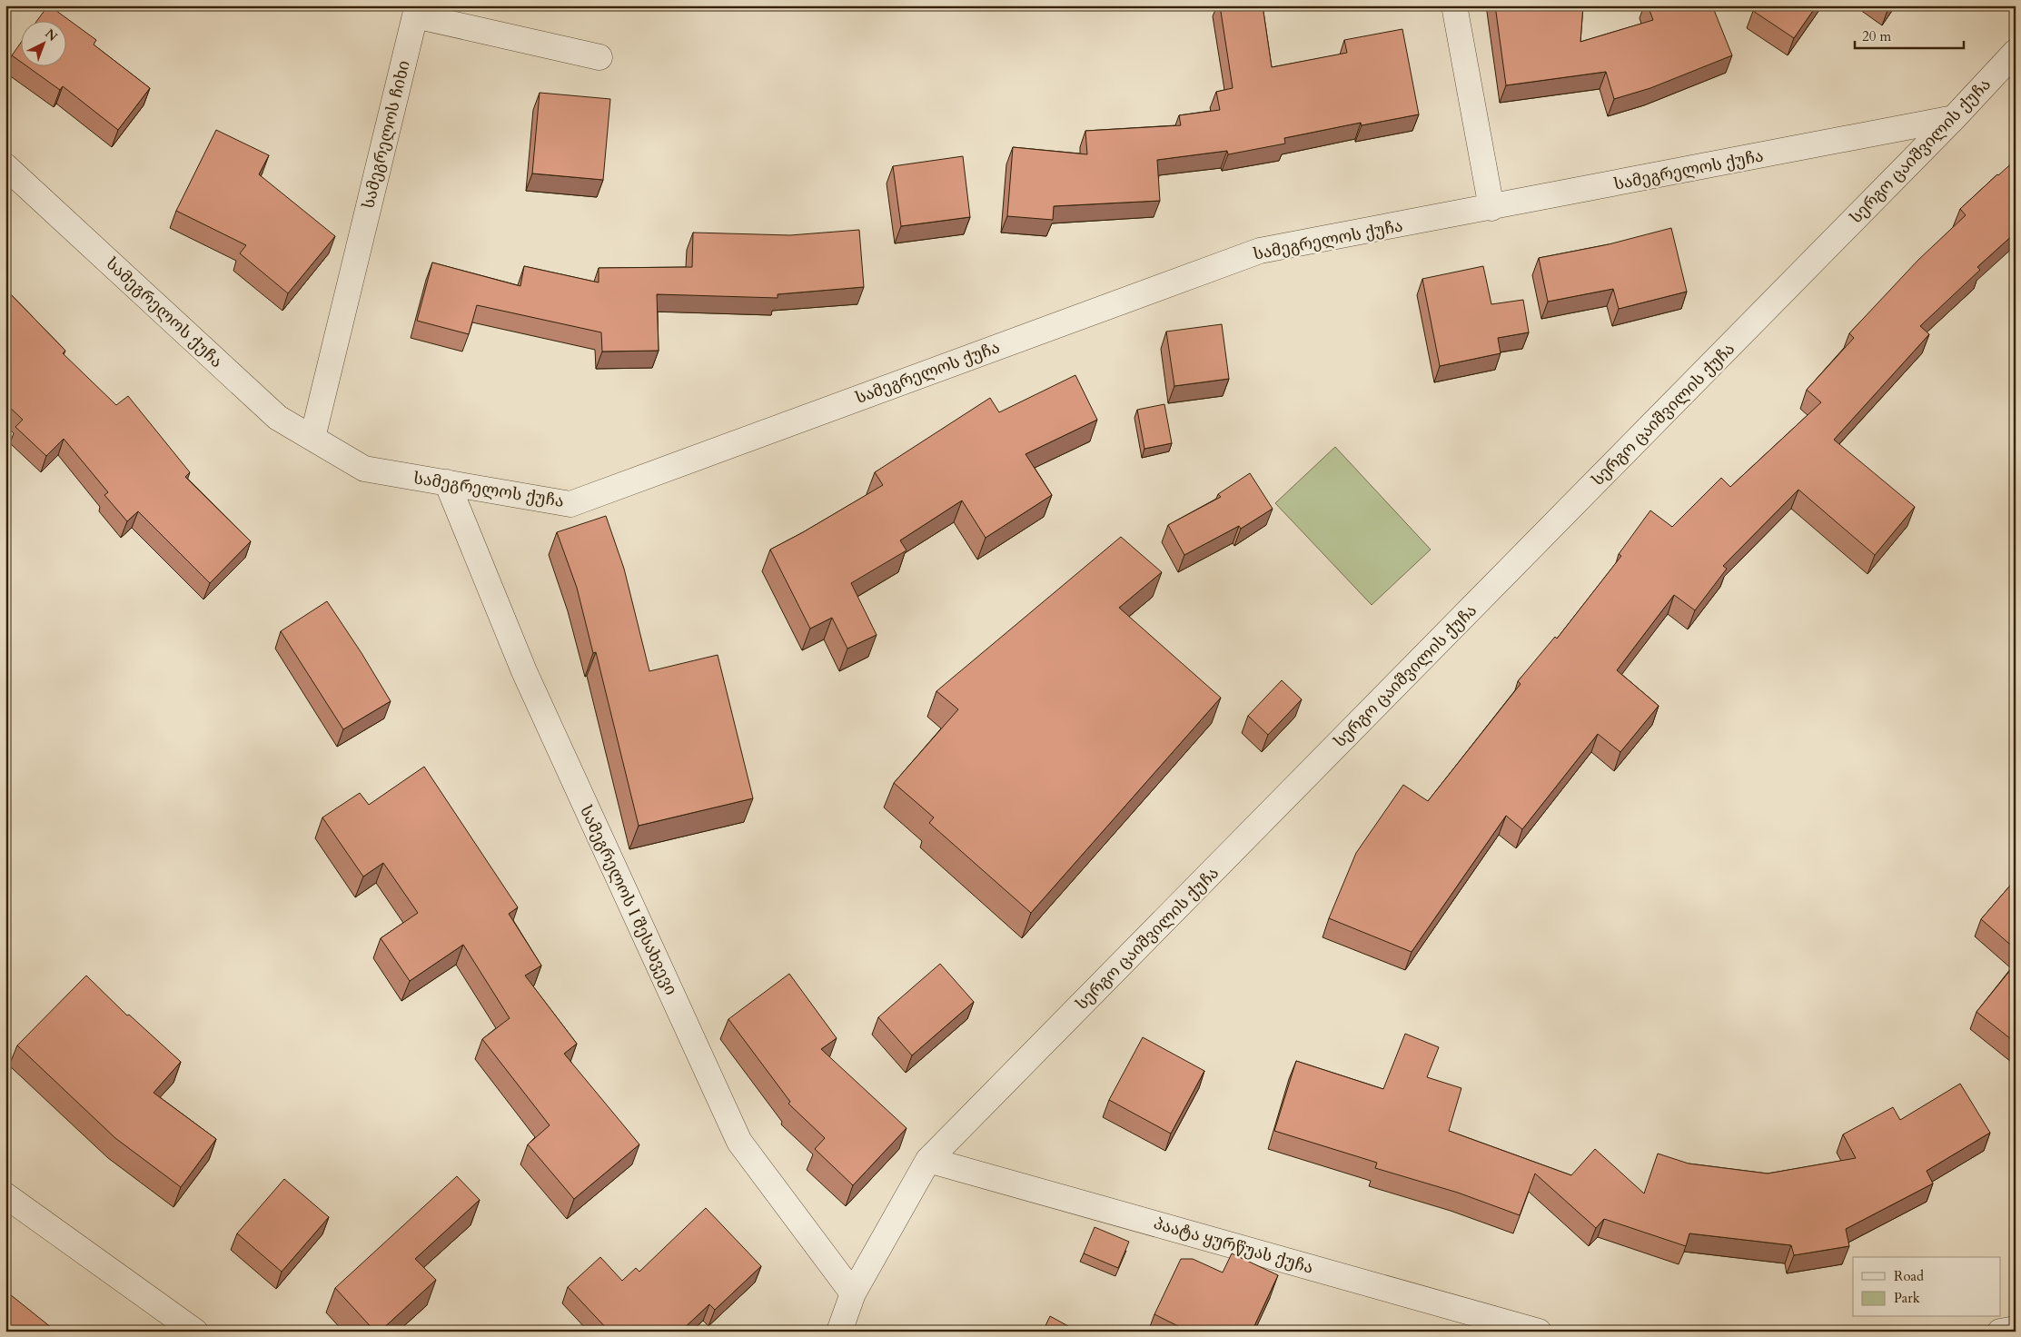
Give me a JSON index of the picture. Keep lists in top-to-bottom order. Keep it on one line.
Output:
{"streets":{"street":["სამეგრელოს ჩიხი","სერგო ცაიშვილის ქუჩა","სამეგრელოს ქუჩა","სამეგრელოს I შესახვევი","პაატა ყურწუას ქუჩა"]},"crossings":[["სამეგრელოს ჩიხი","სამეგრელოს ქუჩა"],["სერგო ცაიშვილის ქუჩა","სამეგრელოს ქუჩა"],["სერგო ცაიშვილის ქუჩა","სამეგრელოს I შესახვევი"],["სერგო ცაიშვილის ქუჩა","პაატა ყურწუას ქუჩა"],["სამეგრელოს ქუჩა","სამეგრელოს I შესახვევი"]],"legend":["Road","Park"],"scale_bar":"20 m","north":"top right"}
